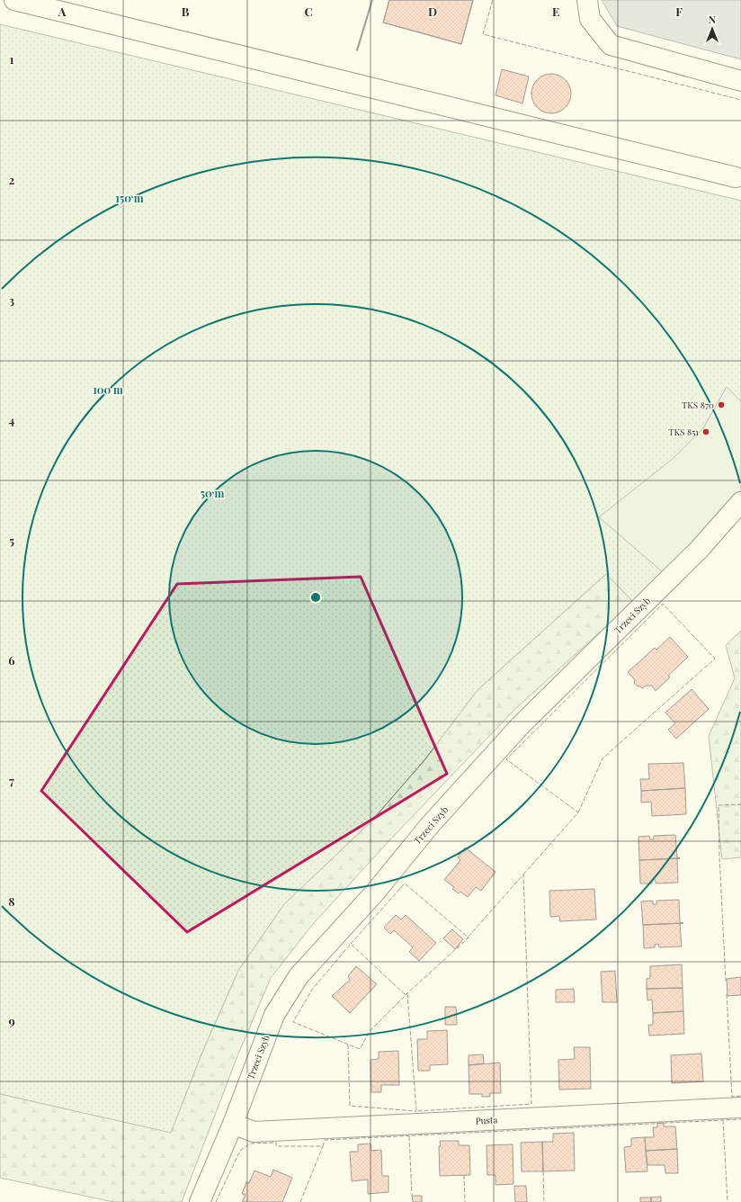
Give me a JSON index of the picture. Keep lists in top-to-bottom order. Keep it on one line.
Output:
{"streets":{"street":["Trzeci Szyb","Pusta"]},"crossings":[["Trzeci Szyb","Pusta"]],"places":["TKS 870","TKS 851"],"north":"top","grid":{"columns":["A","B","C","D","E","F"],"rows":["1","2","3","4","5","6","7","8","9"]},"rings":["150 m","100 m","50 m"]}
